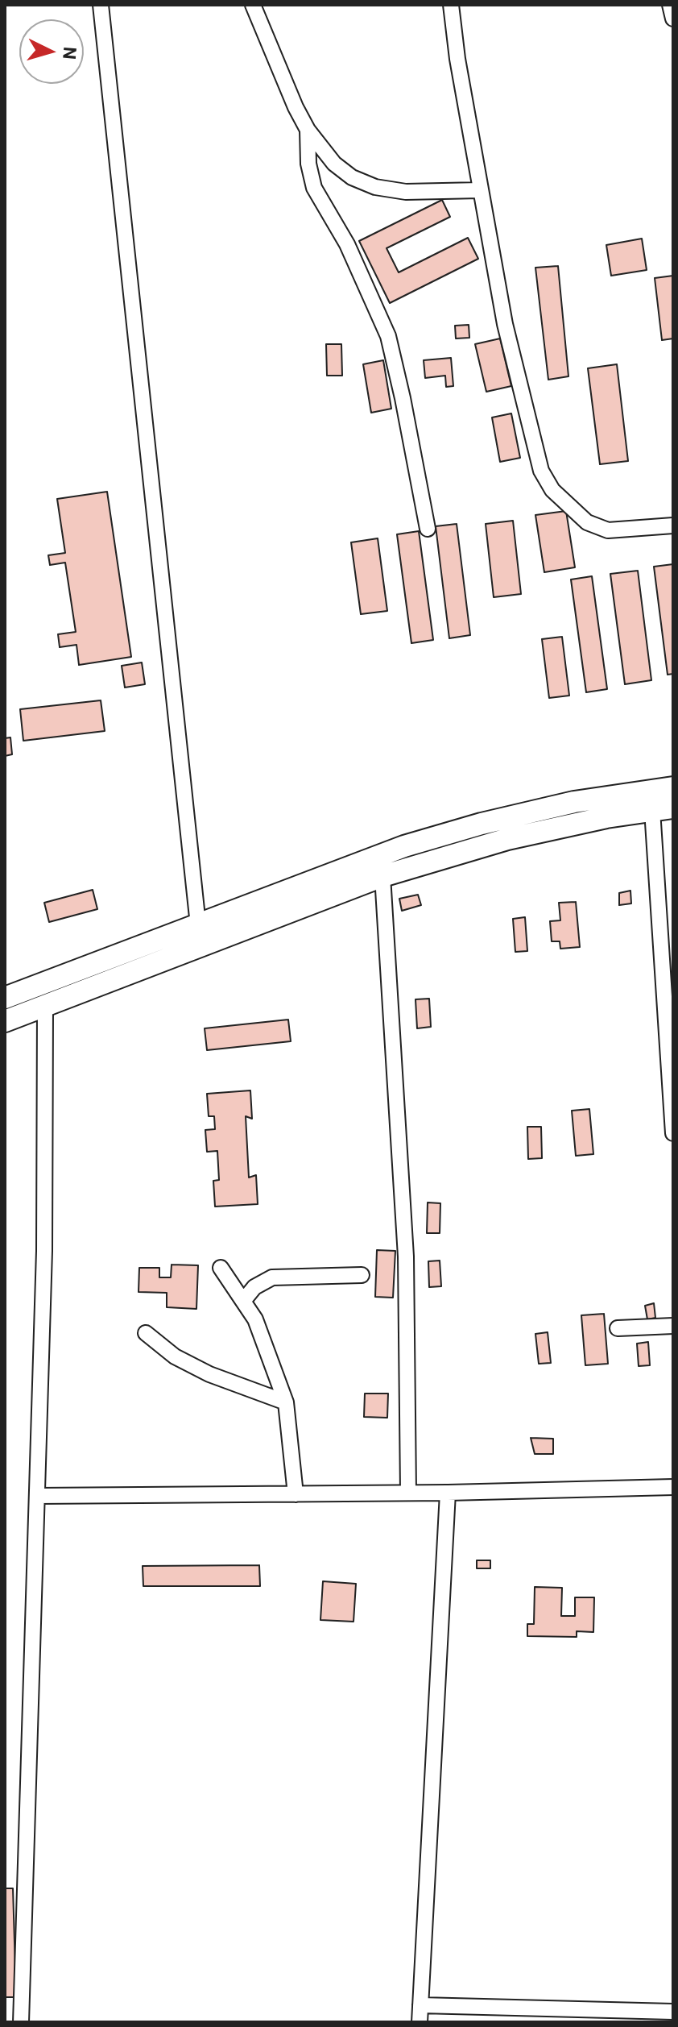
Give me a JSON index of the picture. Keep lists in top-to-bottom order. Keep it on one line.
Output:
{"north":"right"}
